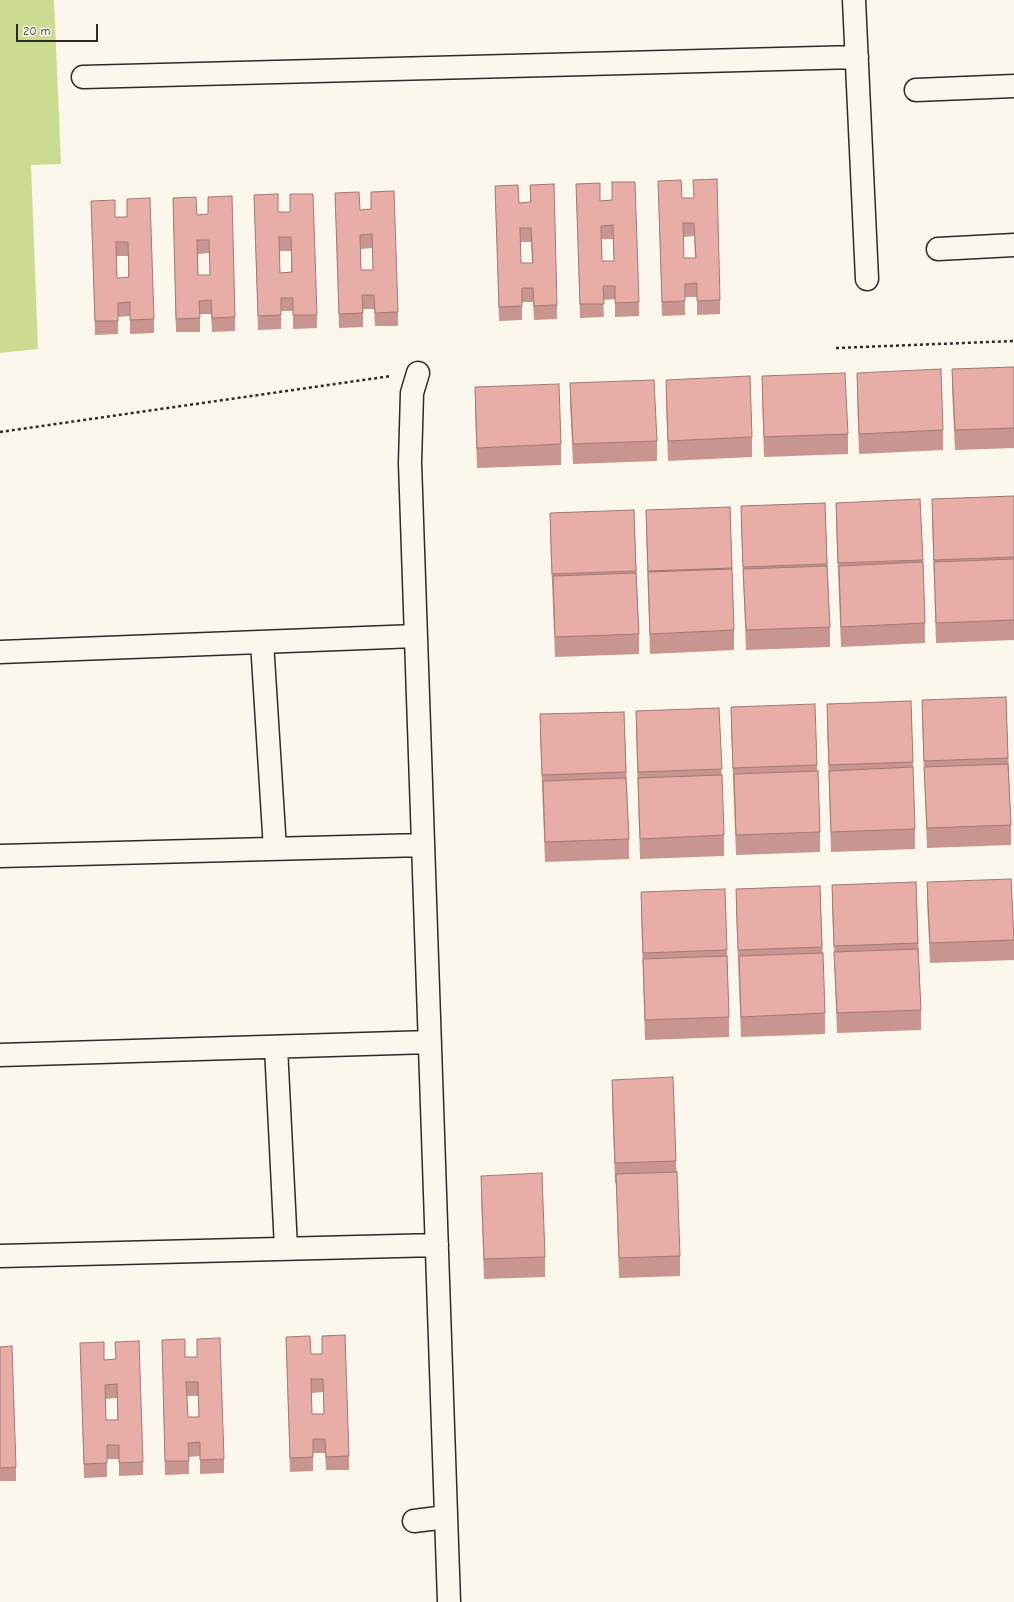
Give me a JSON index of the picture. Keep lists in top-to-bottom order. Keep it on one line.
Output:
{"scale_bar":"20 m"}
